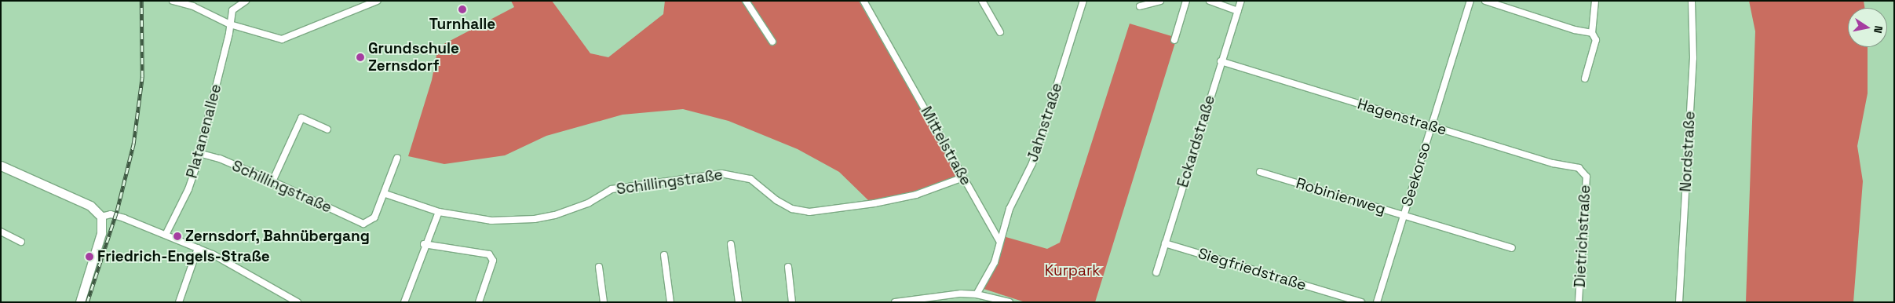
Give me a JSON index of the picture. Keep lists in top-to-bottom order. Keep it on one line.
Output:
{"streets":{"street":["Hagenstraße","Jahnstraße","Platanenallee","Eckardstraße","Mittelstraße","Nordstraße","Seekorso","Schillingstraße","Robinienweg","Dietrichstraße","Siegfriedstraße"]},"crossings":[["Hagenstraße","Eckardstraße"],["Hagenstraße","Seekorso"],["Hagenstraße","Dietrichstraße"],["Jahnstraße","Mittelstraße"],["Platanenallee","Schillingstraße"],["Eckardstraße","Siegfriedstraße"],["Mittelstraße","Schillingstraße"],["Seekorso","Robinienweg"]],"parks":["Kurpark"],"places":["Turnhalle","Grundschule Zernsdorf","Zernsdorf, Bahnübergang","Friedrich-Engels-Straße"],"north":"right"}
